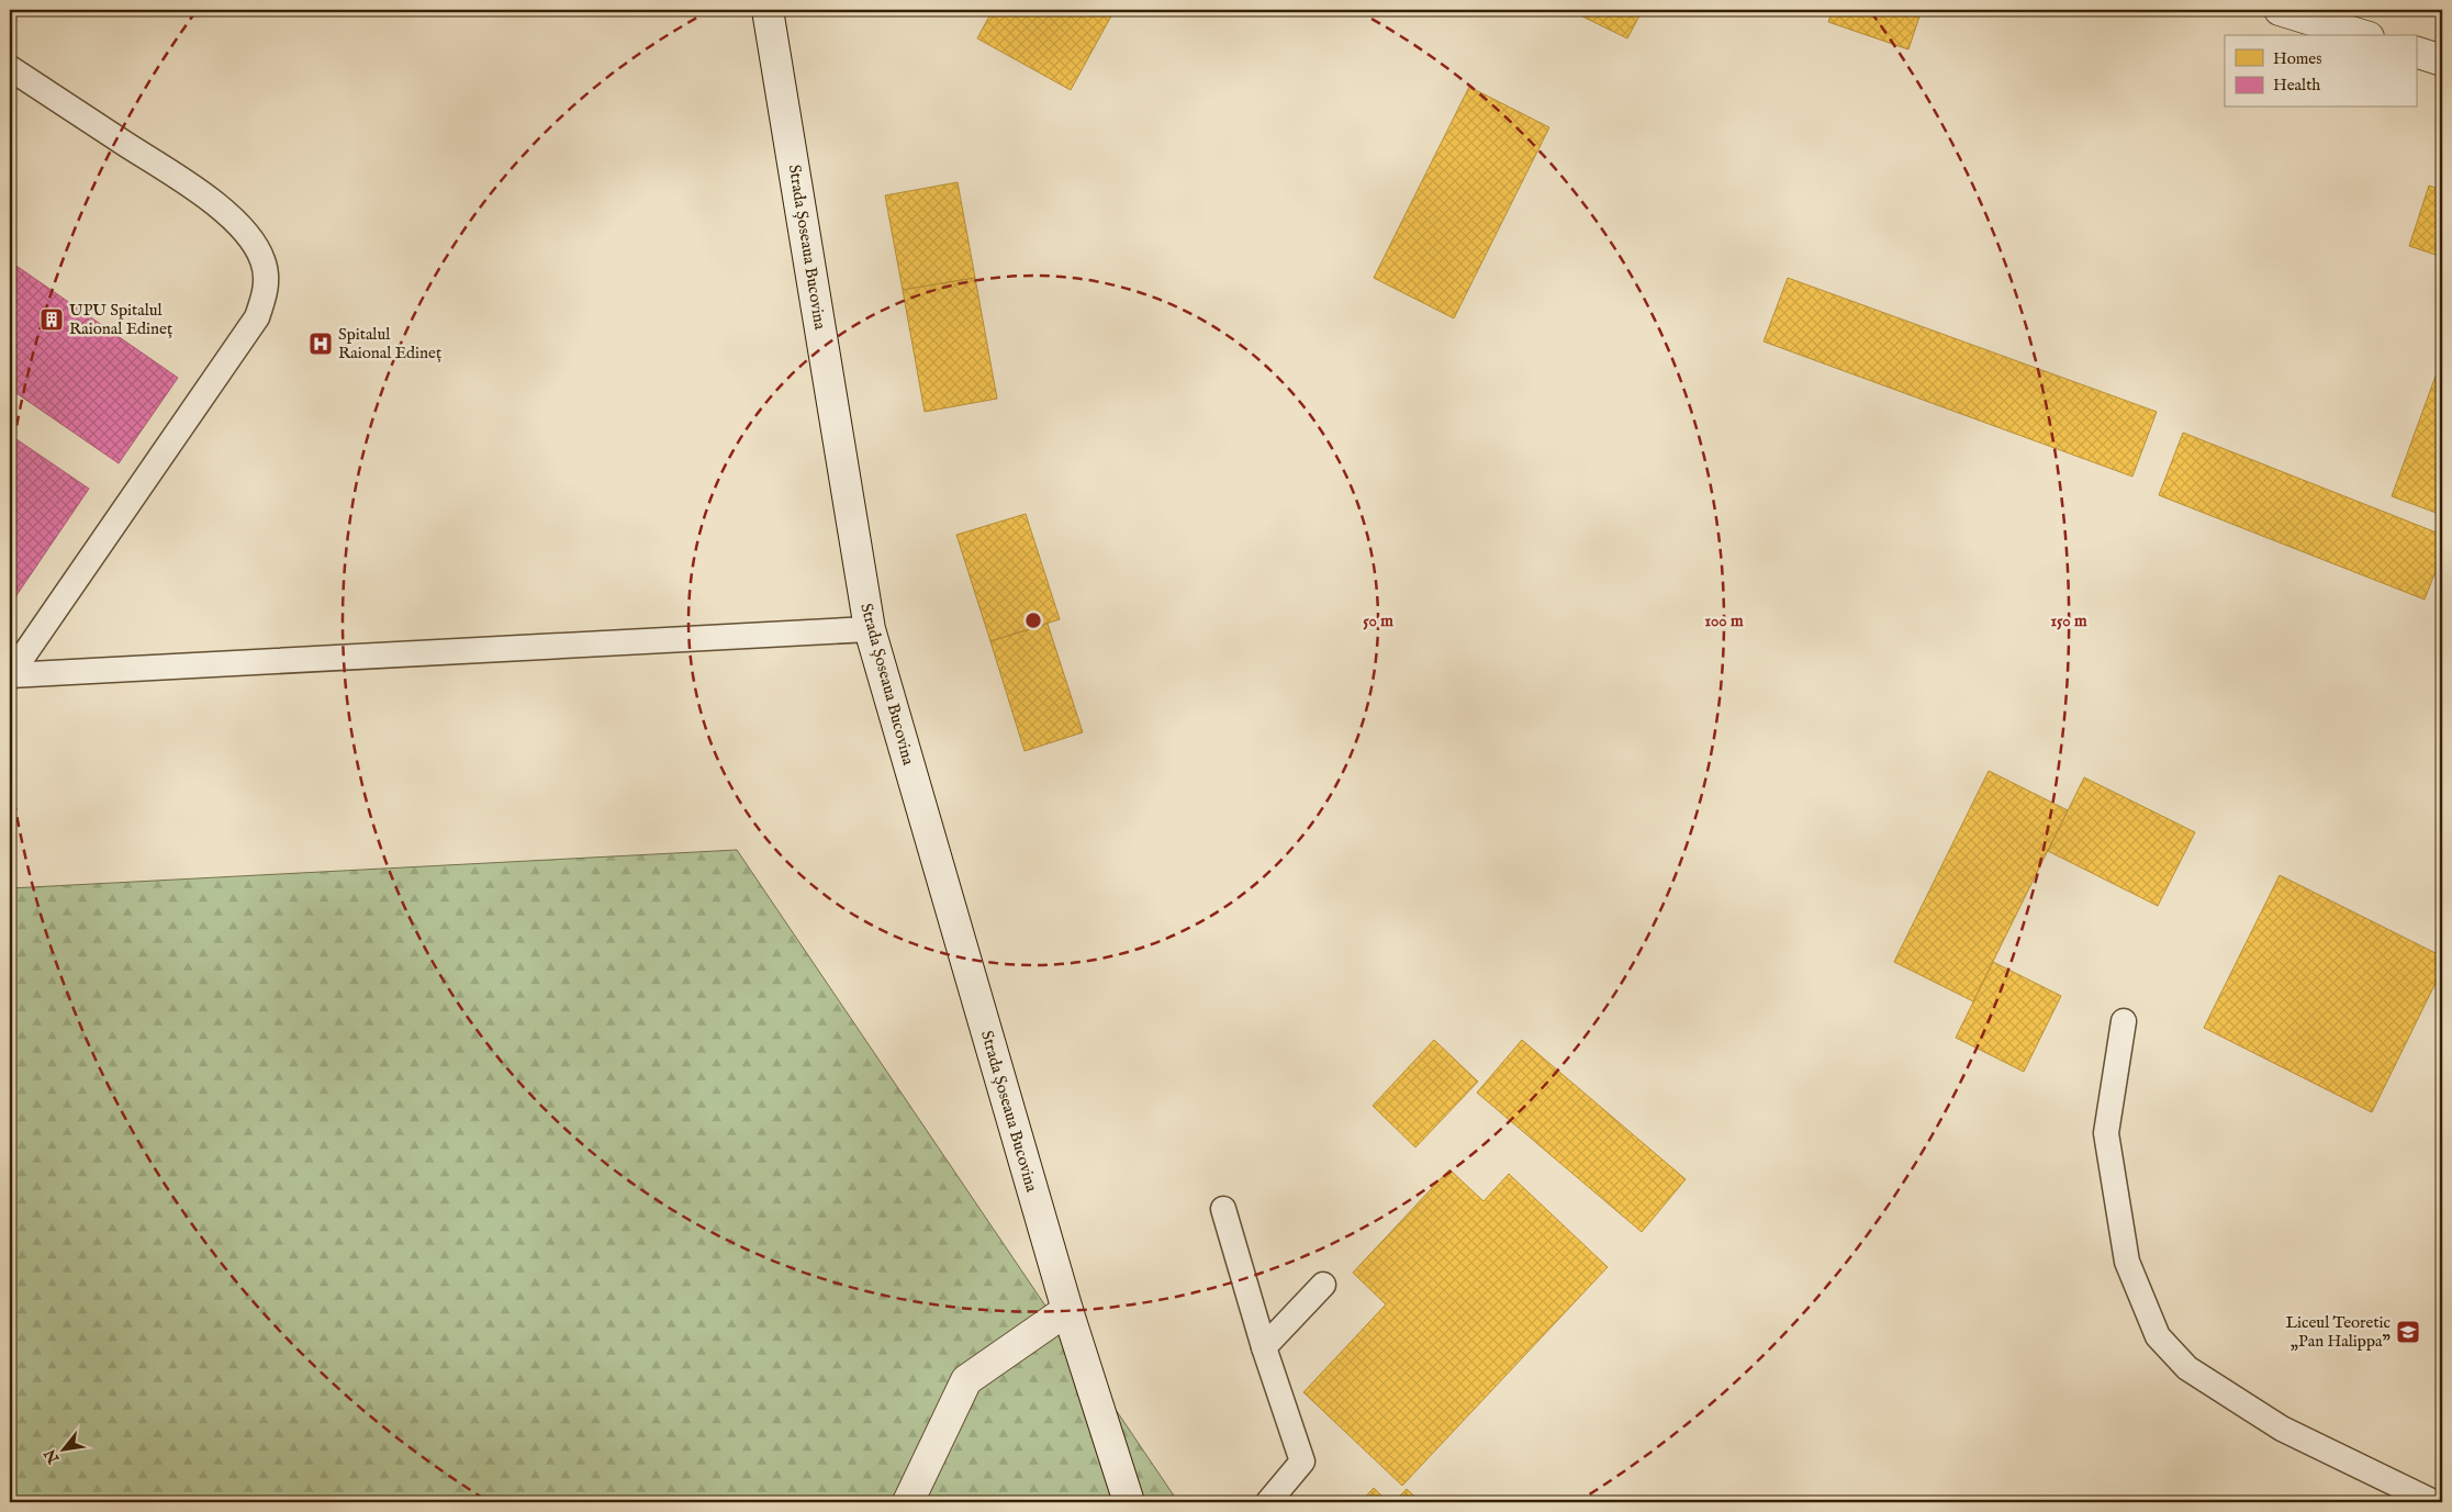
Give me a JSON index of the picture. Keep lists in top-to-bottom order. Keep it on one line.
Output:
{"streets":{"main road":["Strada Șoseaua Bucovina"]},"places":{"building":["UPU Spitalul Raional Edineț"],"hospital":["Spitalul Raional Edineț"],"school or university":["Liceul Teoretic „Pan Halippa”"]},"legend":["Homes","Health"],"north":"bottom left","rings":["50 m","100 m","150 m"]}
